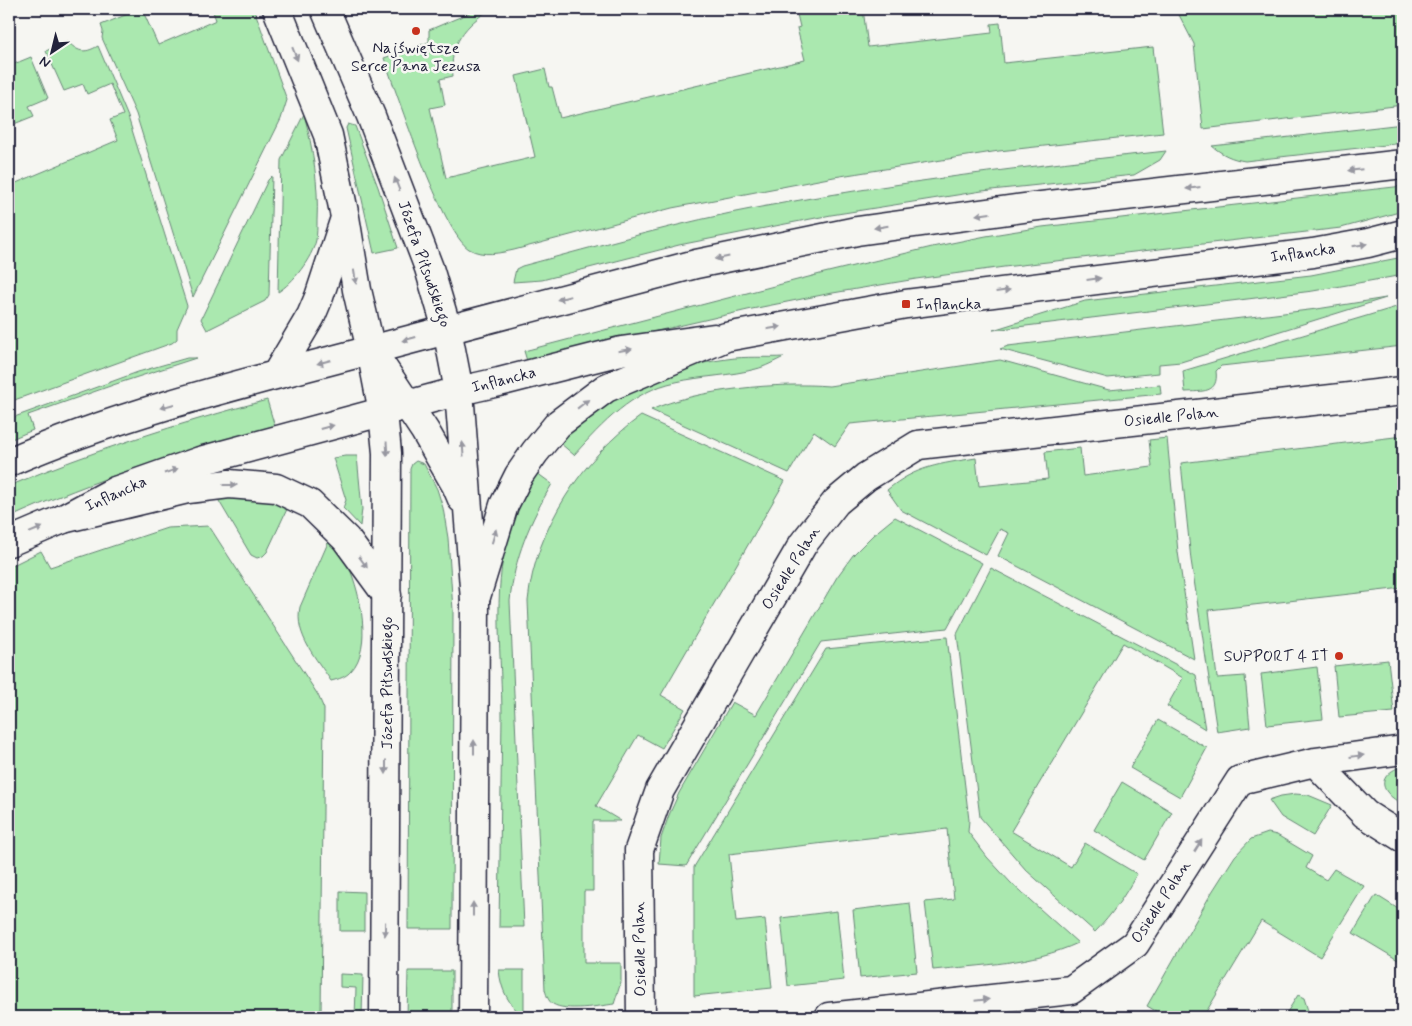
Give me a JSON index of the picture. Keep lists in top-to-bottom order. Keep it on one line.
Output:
{"streets":{"street":["Inflancka","Józefa Piłsudskiego","Osiedle Polan"]},"crossings":[["Inflancka","Józefa Piłsudskiego"]],"places":{"other":["Najświętsze Serce Pana Jezusa","SUPPORT 4 IT"],"transit":["Inflancka"]},"north":"bottom left"}
